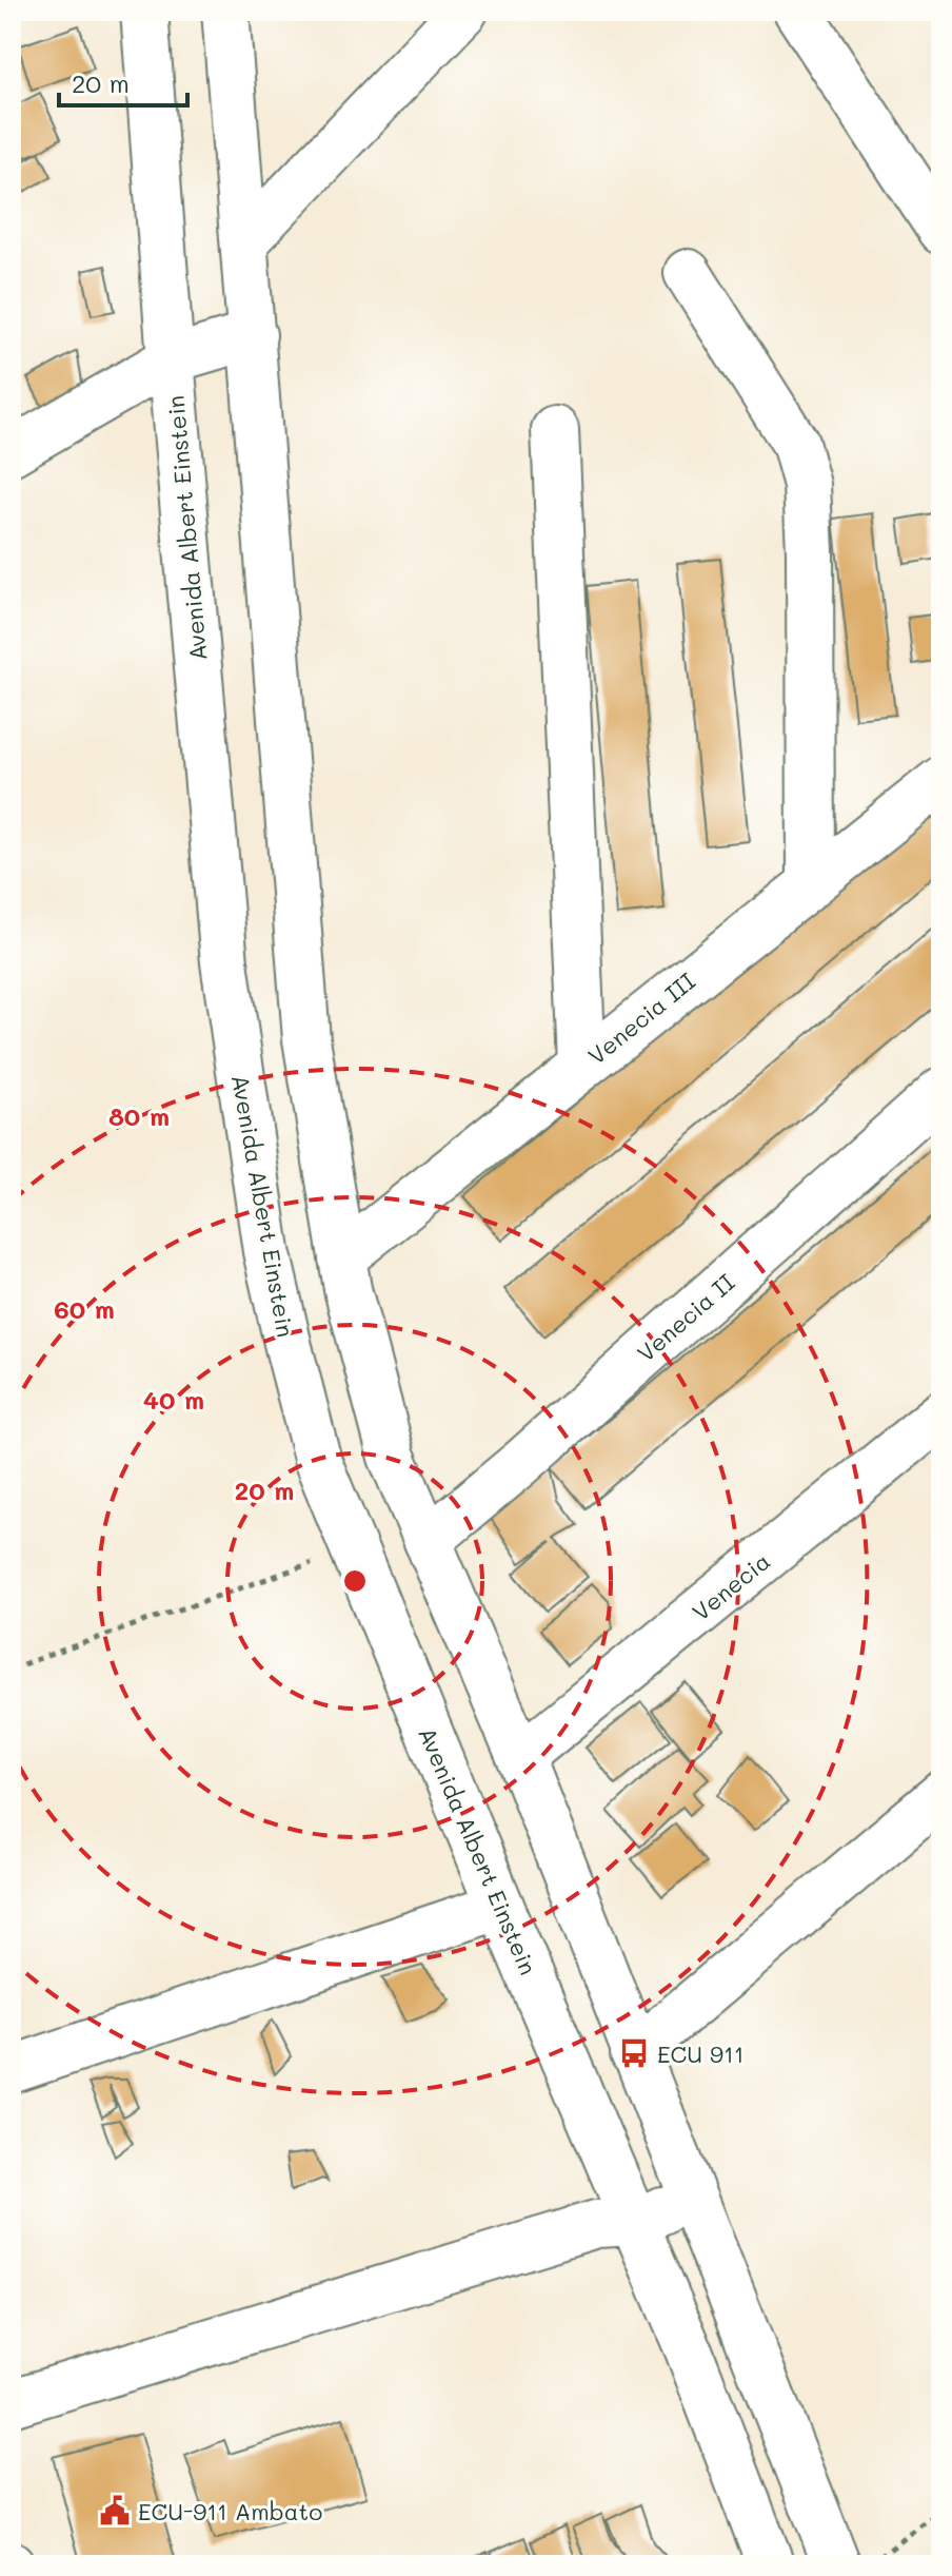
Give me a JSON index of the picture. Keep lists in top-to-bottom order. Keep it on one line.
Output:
{"streets":{"street":["Avenida Albert Einstein","Venecia III","Venecia II","Venecia"]},"places":{"bus stop":["ECU 911"],"public building":["ECU-911 Ambato"]},"scale_bar":"20 m","rings":["80 m","60 m","40 m","20 m"]}
